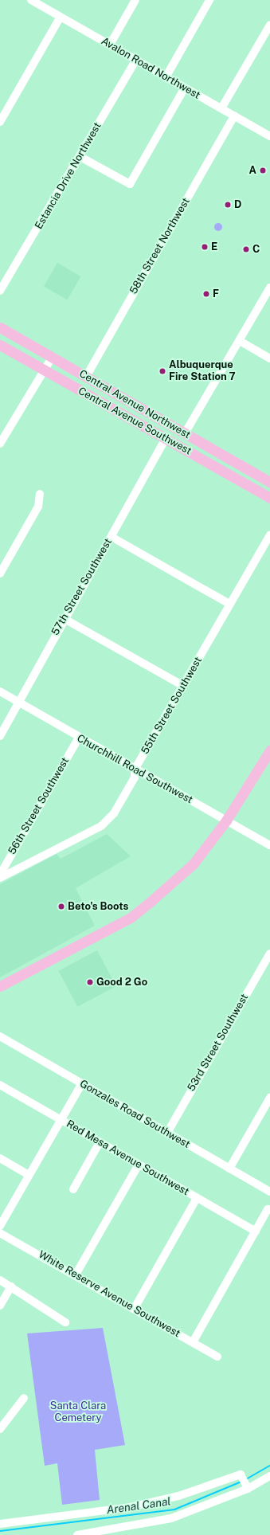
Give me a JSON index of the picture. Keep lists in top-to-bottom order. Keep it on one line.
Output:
{"streets":{"main road":["Central Avenue Northwest","Central Avenue Southwest"],"street":["Avalon Road Northwest","Estancia Drive Northwest","58th Street Northwest","57th Street Southwest","55th Street Southwest","Churchhill Road Southwest","56th Street Southwest","53rd Street Southwest","Gonzales Road Southwest","Red Mesa Avenue Southwest","White Reserve Avenue Southwest"]},"crossings":[["Avalon Road Northwest","Estancia Drive Northwest"],["Avalon Road Northwest","58th Street Northwest"],["58th Street Northwest","Central Avenue Northwest"],["Central Avenue Southwest","57th Street Southwest"],["57th Street Southwest","Churchhill Road Southwest"],["55th Street Southwest","Churchhill Road Southwest"],["Churchhill Road Southwest","56th Street Southwest"],["53rd Street Southwest","Gonzales Road Southwest"]],"water":["Arenal Canal"],"parks":["Santa Clara Cemetery"],"places":["A","D","E","C","F","Albuquerque Fire Station 7","Beto's Boots","Good 2 Go"]}
